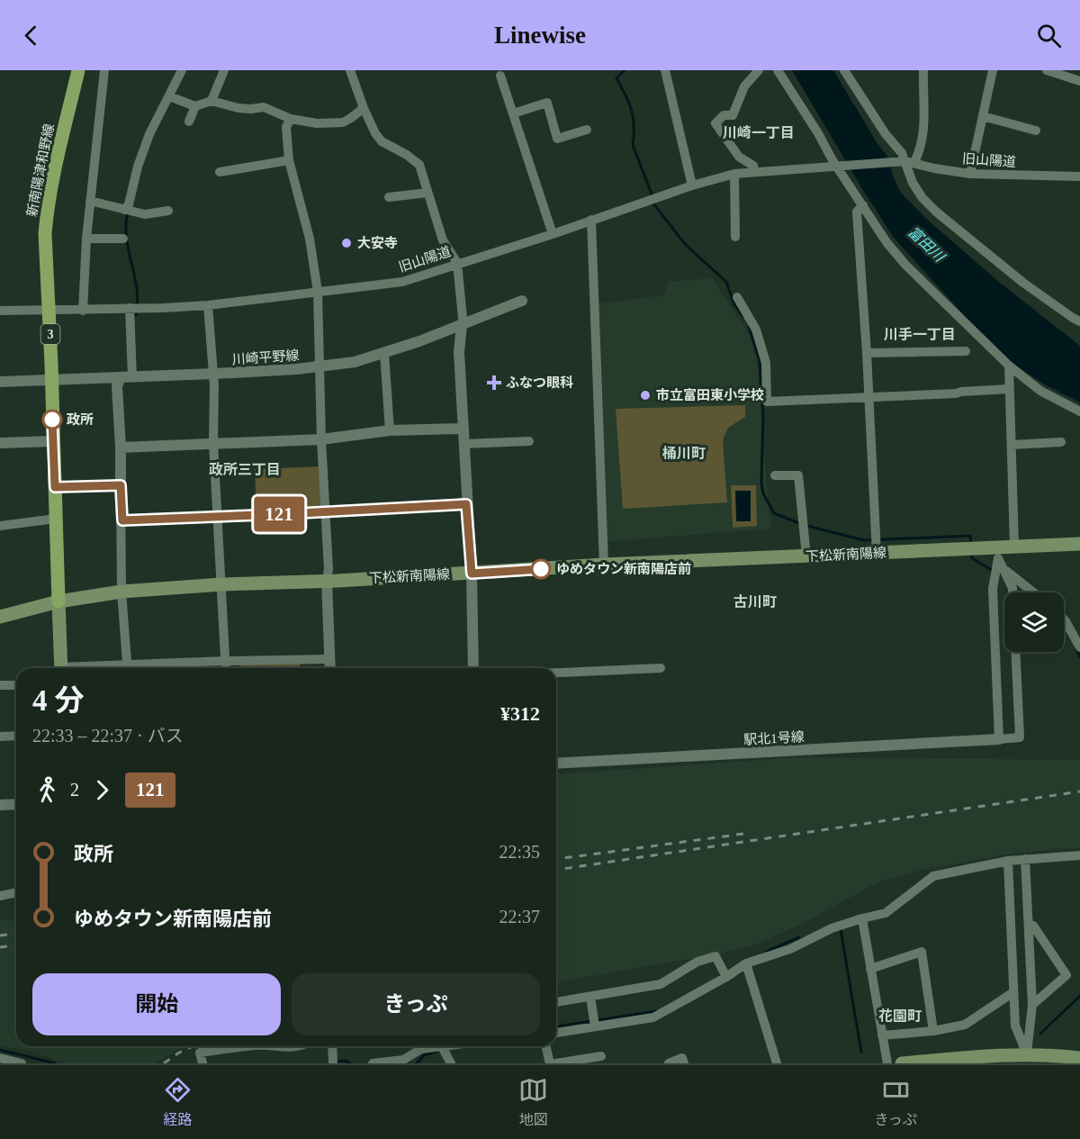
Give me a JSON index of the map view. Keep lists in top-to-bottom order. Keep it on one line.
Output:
{"streets":{"main road":["新南陽津和野線","3","下松新南陽線"],"street":["旧山陽道","川崎平野線","駅北1号線"]},"crossings":[["旧山陽道","新南陽津和野線"],["新南陽津和野線","川崎平野線"],["新南陽津和野線","下松新南陽線"]],"districts":["川崎一丁目","川手一丁目","桶川町","政所三丁目","古川町","花園町"],"water":["富田川"],"places":{"other":["大安寺","市立富田東小学校","政所","ゆめタウン新南陽店前"],"health":["ふなつ眼科"]},"lines":["bus line 121"],"page":{"header":"Linewise","on_map":"121","heading":["4 分","22:33 – 22:37 · バス","¥312"],"legs":["2","121"],"list":[{"name":"政所","value":"22:35"},{"name":"ゆめタウン新南陽店前","value":"22:37"}],"buttons":["開始","きっぷ"],"tabs":["経路","地図","きっぷ"]}}
